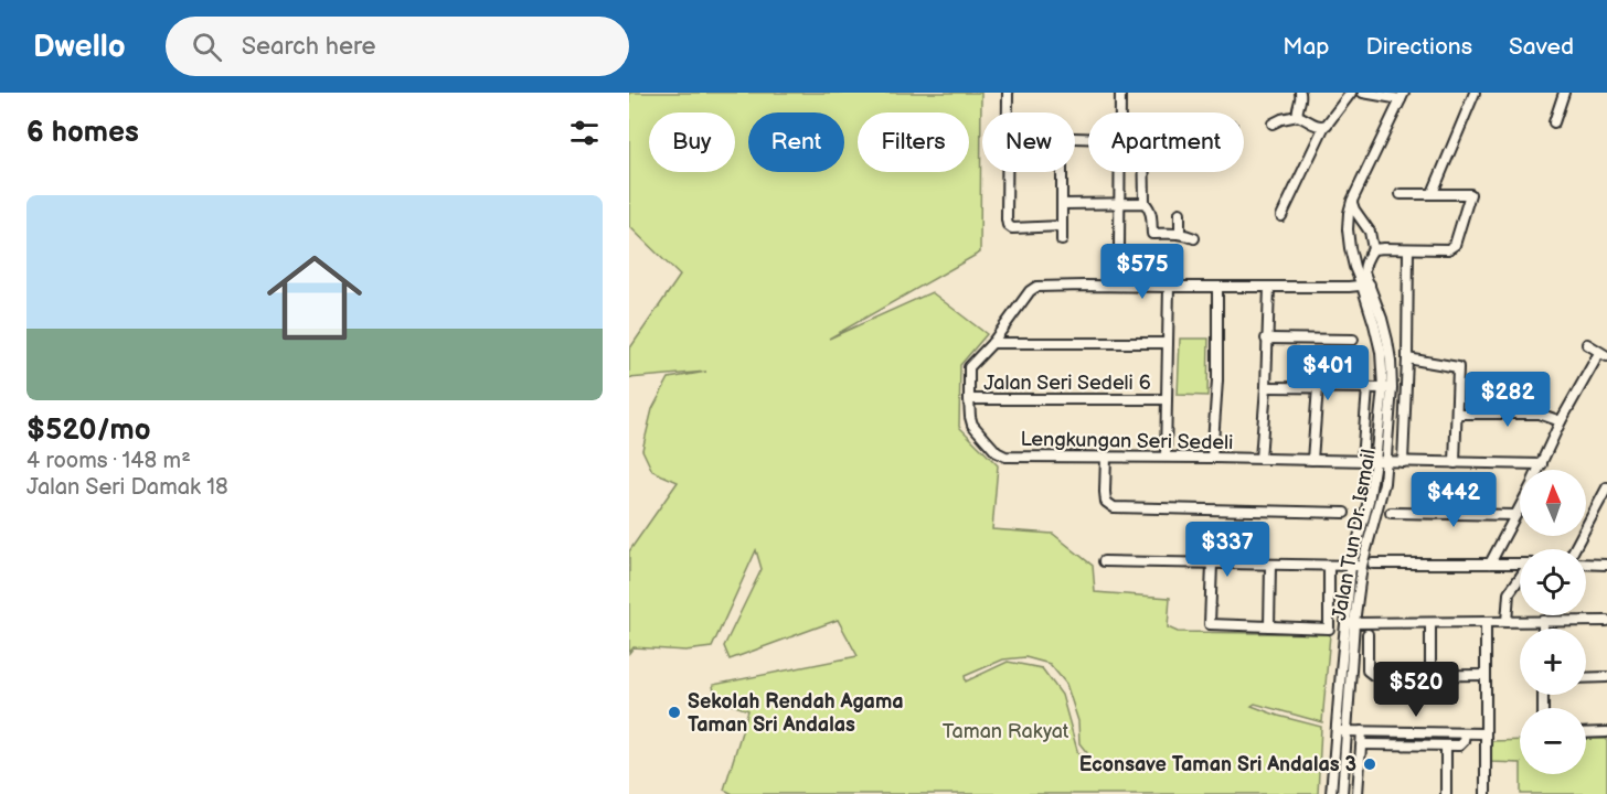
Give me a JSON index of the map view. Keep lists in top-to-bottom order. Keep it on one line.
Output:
{"streets":{"street":["Jalan Seri Sedeli 6","Lengkungan Seri Sedeli","Jalan Tun Dr. Ismail"]},"crossings":[["Jalan Seri Sedeli 6","Lengkungan Seri Sedeli"],["Lengkungan Seri Sedeli","Jalan Tun Dr. Ismail"]],"parks":["Taman Rakyat"],"places":["Sekolah Rendah Agama Taman Sri Andalas","Econsave Taman Sri Andalas 3"],"north":"top","page":{"header":"Dwello","search":"Search here","nav":["Map","Directions","Saved"],"heading":"6 homes","chip":["Buy","Rent","Filters","New","Apartment"],"list":[{"name":"$520/mo","note":"4 rooms · 148 m² · Jalan Seri Damak 18"}],"price":["$575","$401","$282","$442","$337","$520"],"map_buttons":["+","−"]}}
